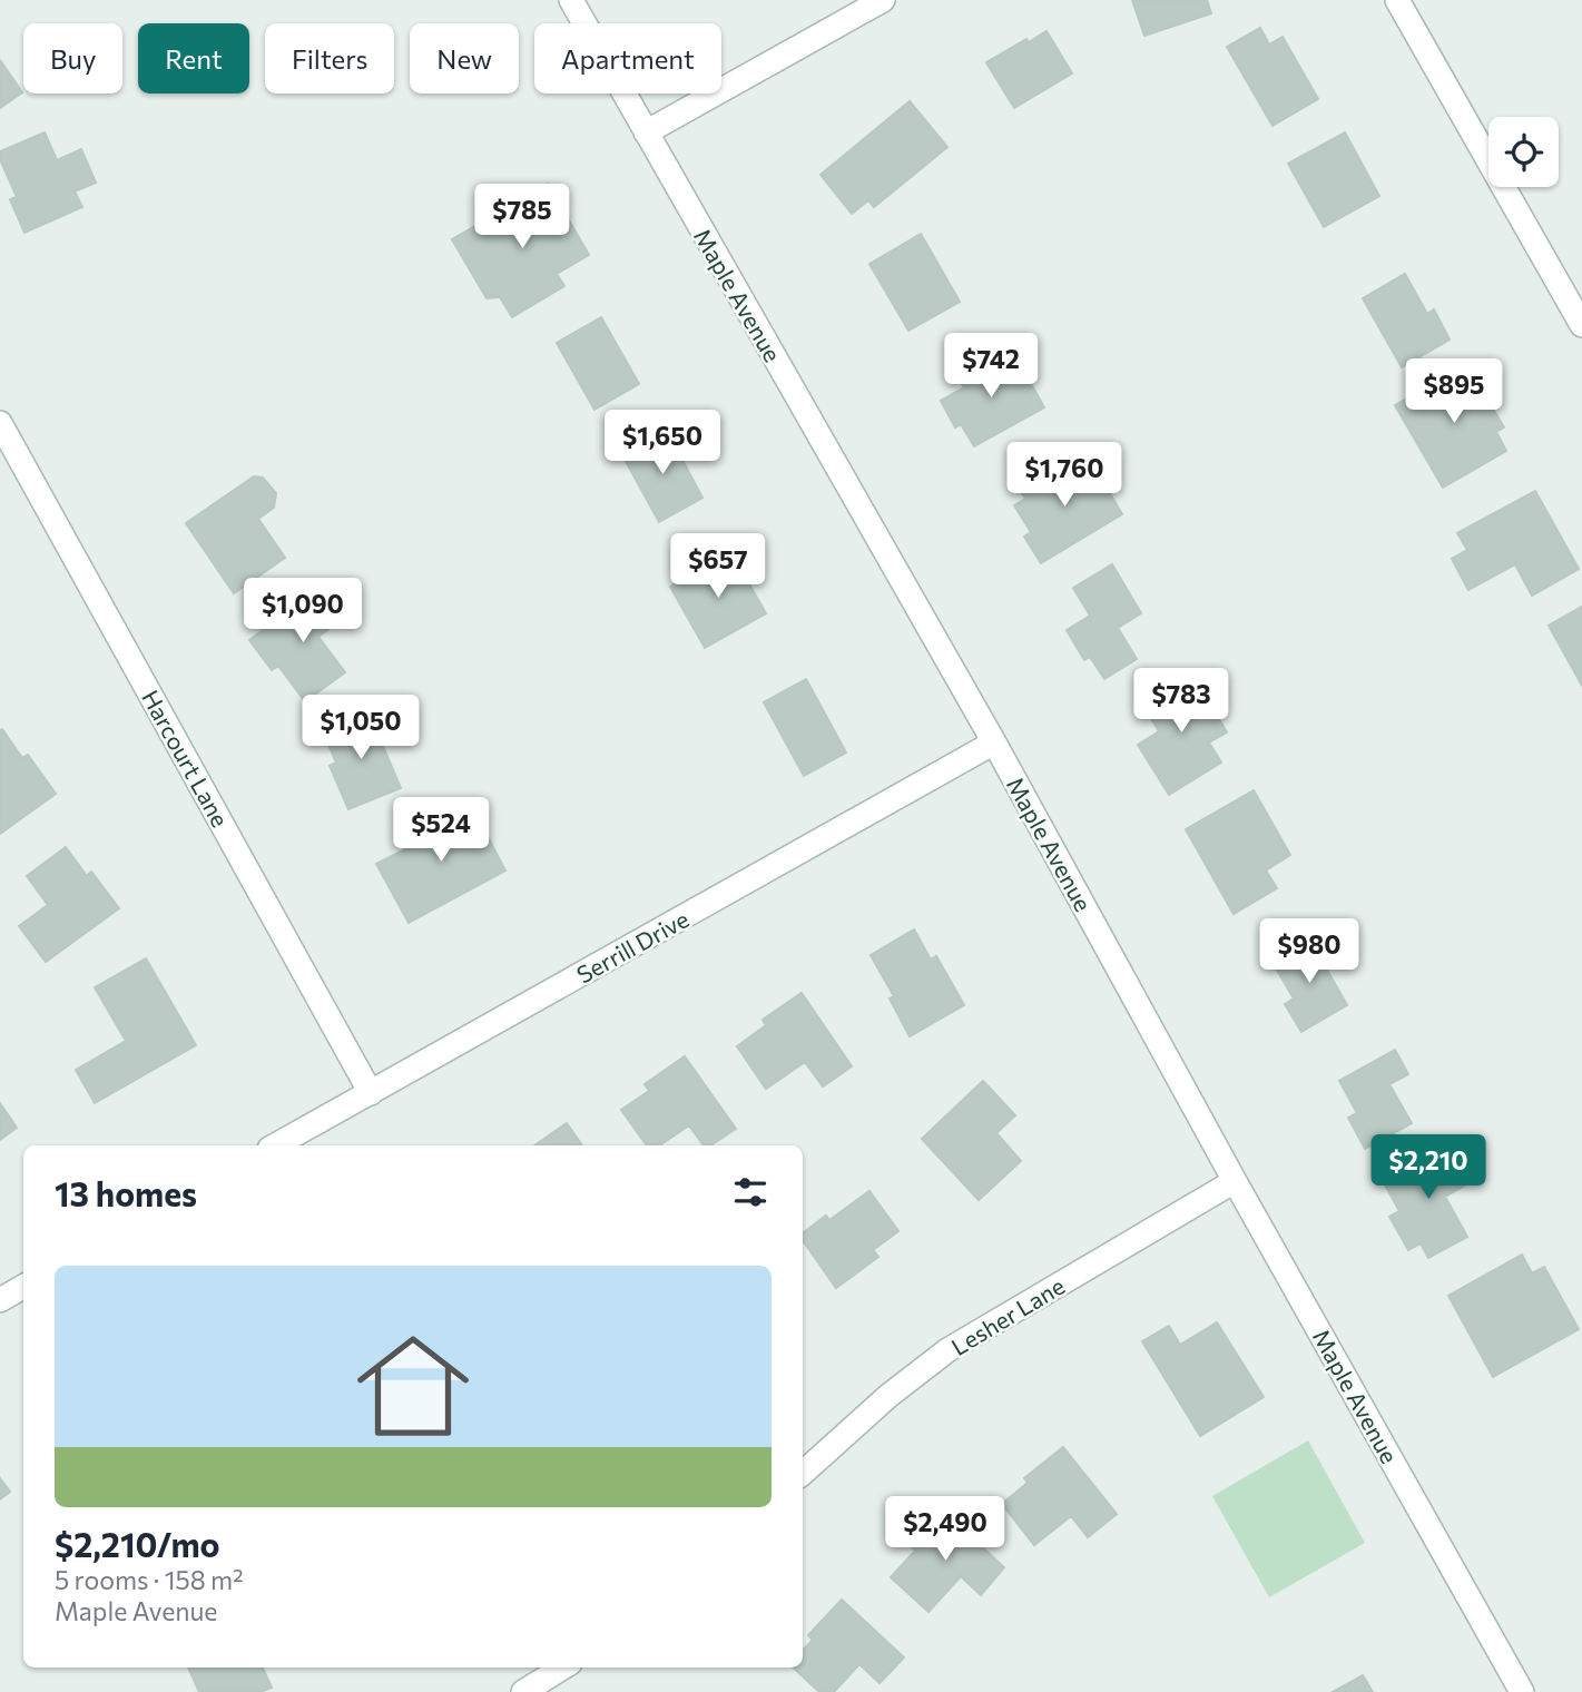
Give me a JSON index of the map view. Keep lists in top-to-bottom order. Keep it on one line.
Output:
{"streets":{"street":["Maple Avenue","Harcourt Lane","Serrill Drive","Lesher Lane"]},"crossings":[["Maple Avenue","Serrill Drive"],["Maple Avenue","Lesher Lane"],["Harcourt Lane","Serrill Drive"]],"page":{"chip":["Buy","Rent","Filters","New","Apartment"],"price":["$785","$742","$895","$1,650","$1,760","$657","$1,090","$783","$1,050","$524","$980","$2,210","$2,490"],"heading":"13 homes","list":[{"name":"$2,210/mo","note":"5 rooms · 158 m² · Maple Avenue"}]}}
